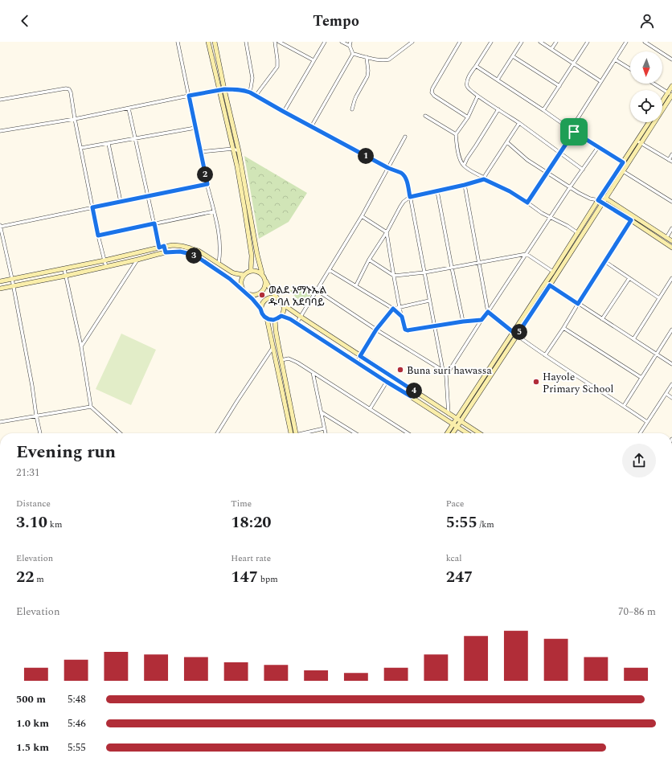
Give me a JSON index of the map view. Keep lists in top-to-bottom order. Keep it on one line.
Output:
{"places":["ወልደ አማኑኤል ዱባለ አደባባይ","Buna suri hawassa","Hayole Primary School"],"north":"bottom","page":{"header":"Tempo","pins":["1","2","3","5","4"],"heading":["Evening run","21:31"],"stats":[["Distance","3.10 km"],["Time","18:20"],["Pace","5:55 /km"],["Elevation","22 m"],["Heart rate","147 bpm"],["kcal","247"]],"chart":["Elevation","70–86 m"],"list":[{"name":"500 m","note":"5:48"},{"name":"1.0 km","note":"5:46"},{"name":"1.5 km","note":"5:55"}]}}
